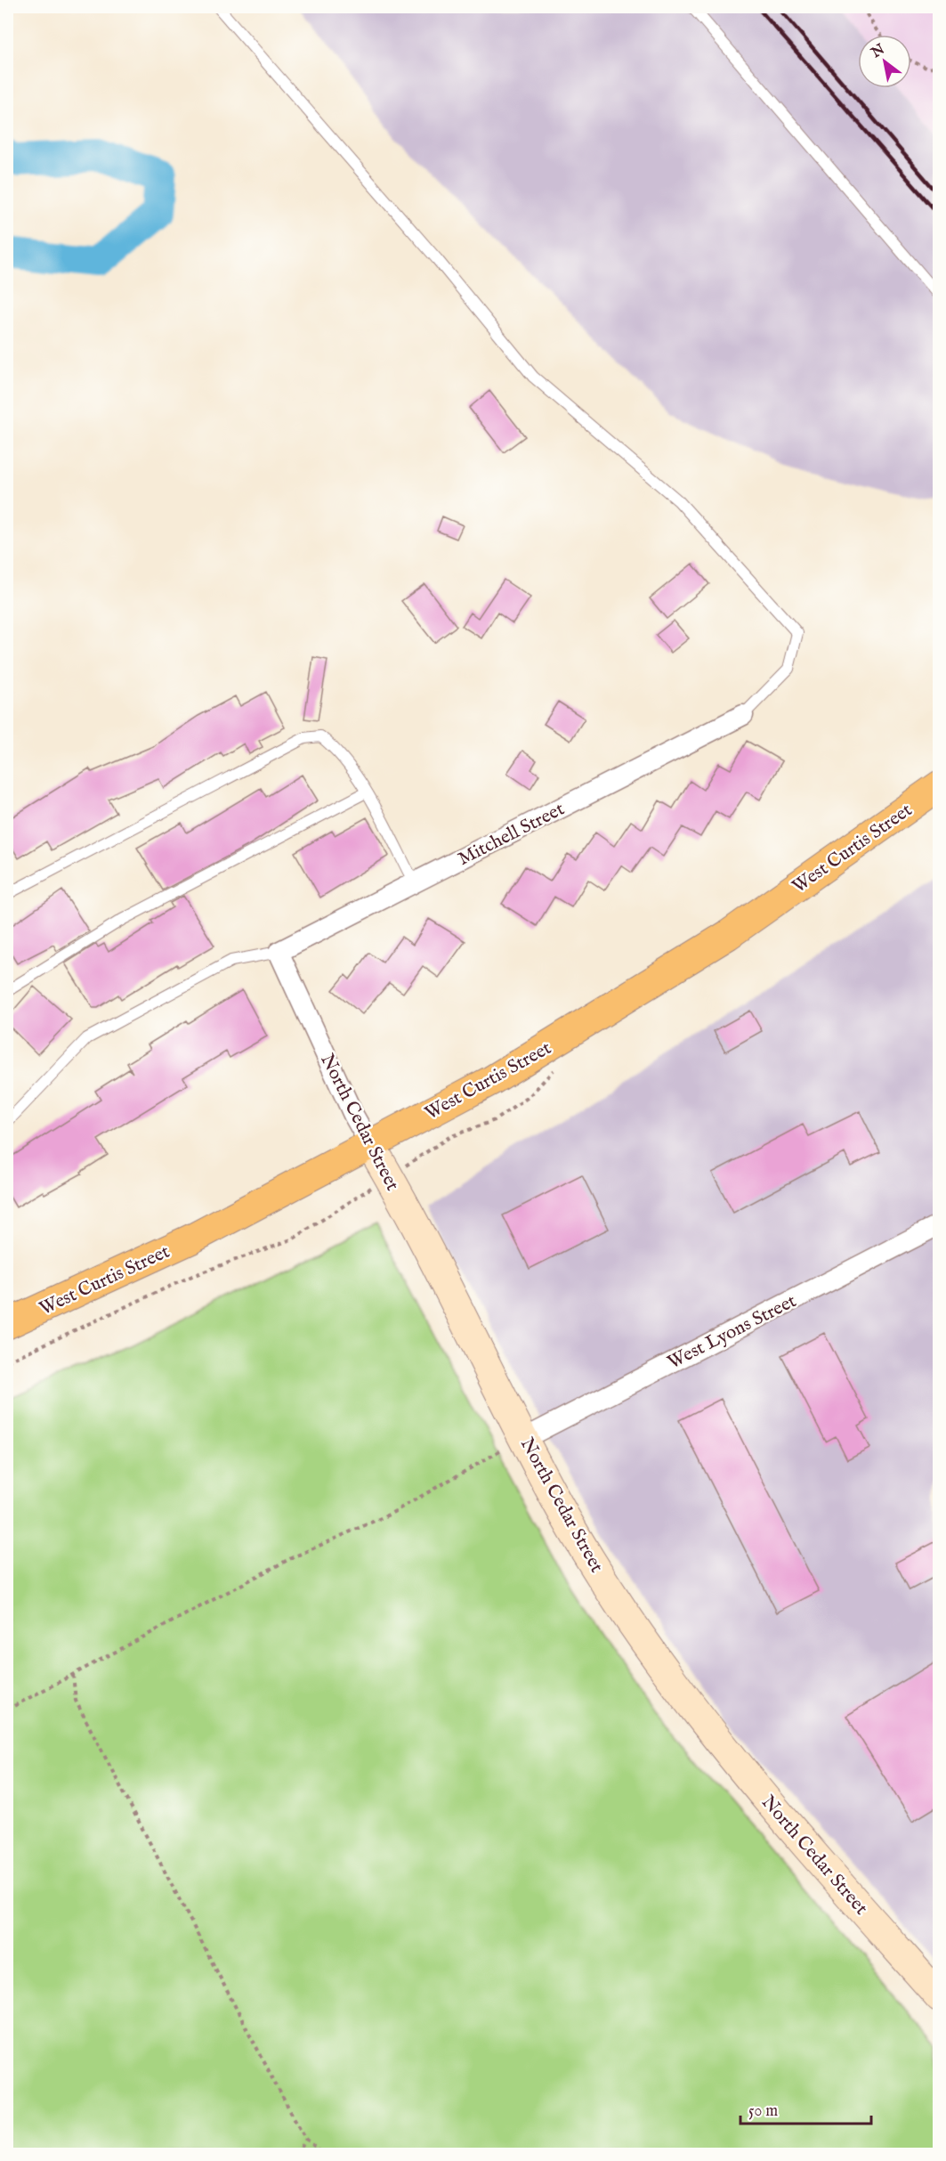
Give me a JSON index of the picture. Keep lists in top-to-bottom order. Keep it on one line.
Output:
{"streets":{"main road":["West Curtis Street"],"street":["Mitchell Street","North Cedar Street","West Lyons Street"]},"crossings":[["Mitchell Street","North Cedar Street"],["West Curtis Street","North Cedar Street"],["North Cedar Street","West Lyons Street"]],"scale_bar":"50 m","north":"top left"}
